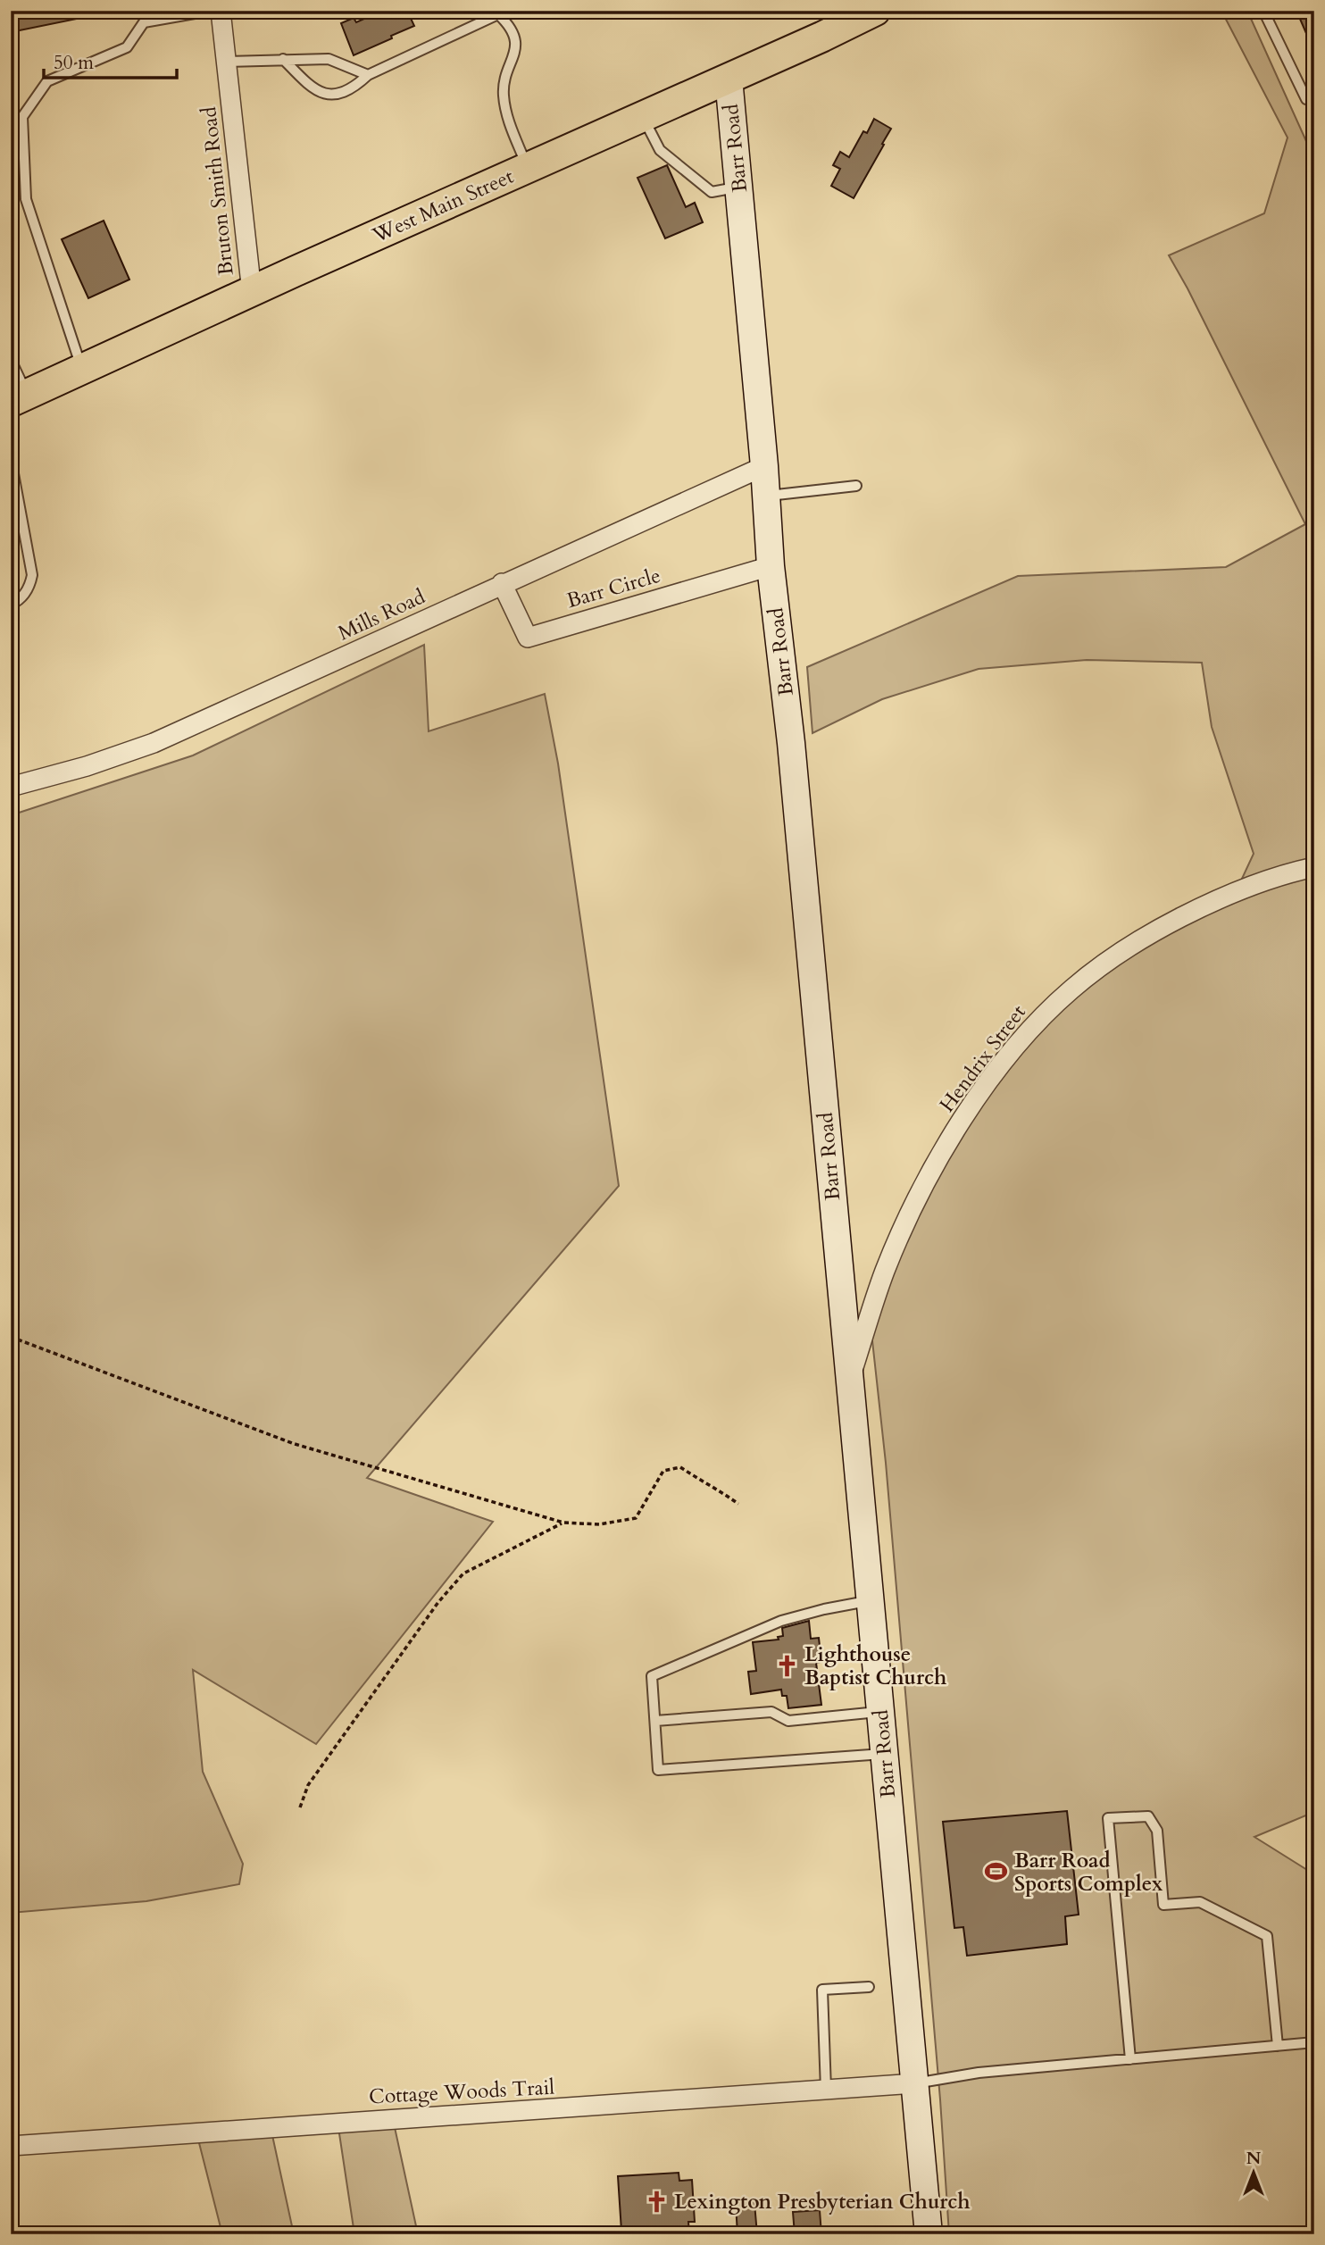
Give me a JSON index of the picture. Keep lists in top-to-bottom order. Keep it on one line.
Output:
{"streets":{"main road":["West Main Street"],"street":["Barr Road","Bruton Smith Road","Barr Circle","Mills Road","Hendrix Street","Cottage Woods Trail"]},"crossings":[["Barr Road","West Main Street"],["Barr Road","Barr Circle"],["Barr Road","Mills Road"],["Barr Road","Hendrix Street"],["Barr Road","Cottage Woods Trail"],["Bruton Smith Road","West Main Street"],["Barr Circle","Mills Road"]],"places":{"church":["Lighthouse Baptist Church","Lexington Presbyterian Church"],"sports":["Barr Road Sports Complex"]},"scale_bar":"50 m","north":"top"}
